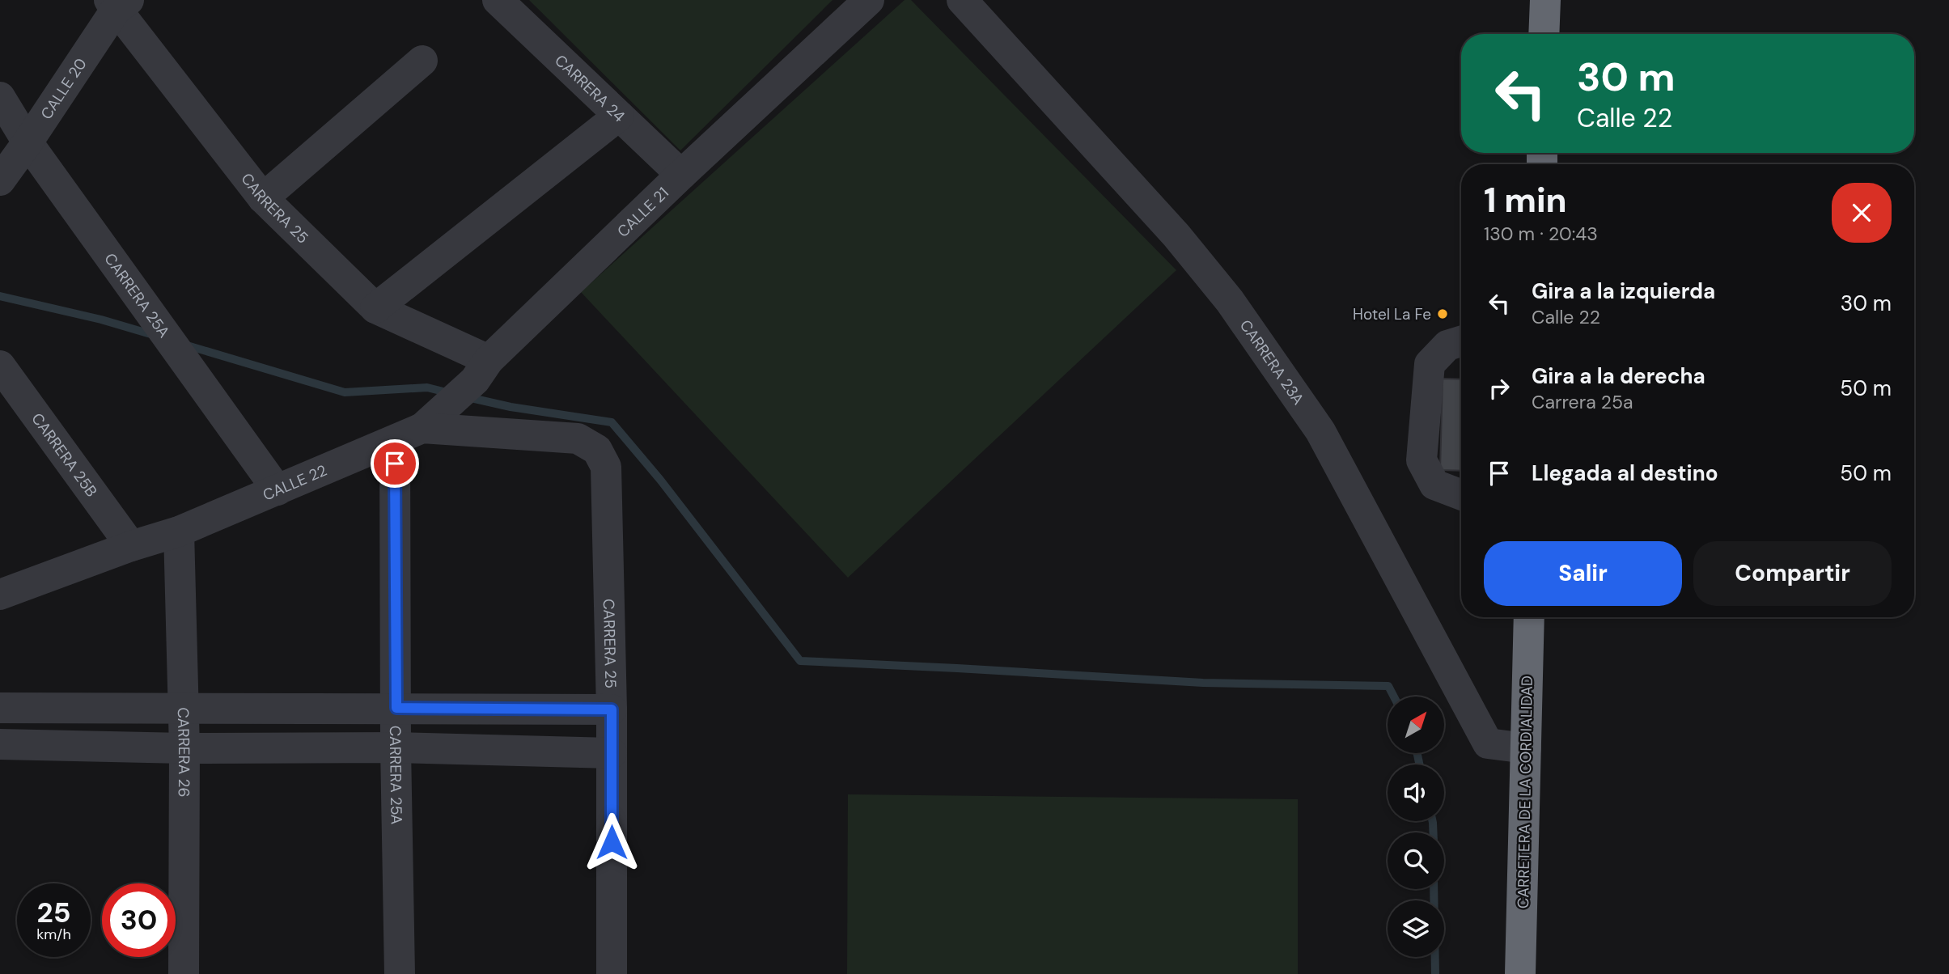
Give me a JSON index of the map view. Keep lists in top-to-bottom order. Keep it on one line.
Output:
{"streets":{"highway":["CARRETERA DE LA CORDIALIDAD"],"street":["CARRERA 24","CALLE 20","CARRERA 25","CALLE 21","CARRERA 25A","CARRERA 23A","CARRERA 25B","CALLE 22","CARRERA 26"]},"crossings":[["CARRERA 24","CALLE 21"],["CALLE 20","CARRERA 25"],["CALLE 20","CARRERA 25A"],["CARRERA 25","CALLE 21"],["CARRERA 25","CALLE 22"],["CALLE 21","CALLE 22"],["CARRERA 25A","CALLE 22"],["CARRERA 23A","CARRETERA DE LA CORDIALIDAD"],["CARRERA 25B","CALLE 22"],["CALLE 22","CARRERA 26"]],"places":["Hotel La Fe"],"north":"top right","page":{"turn":["30 m","Calle 22"],"heading":["1 min","130 m · 20:43"],"list":[{"name":"Gira a la izquierda","note":"Calle 22","value":"30 m"},{"name":"Gira a la derecha","note":"Carrera 25a","value":"50 m"},{"name":"Llegada al destino","value":"50 m"}],"buttons":["Salir","Compartir"],"speed":"25 km/h","limit":"30"}}
